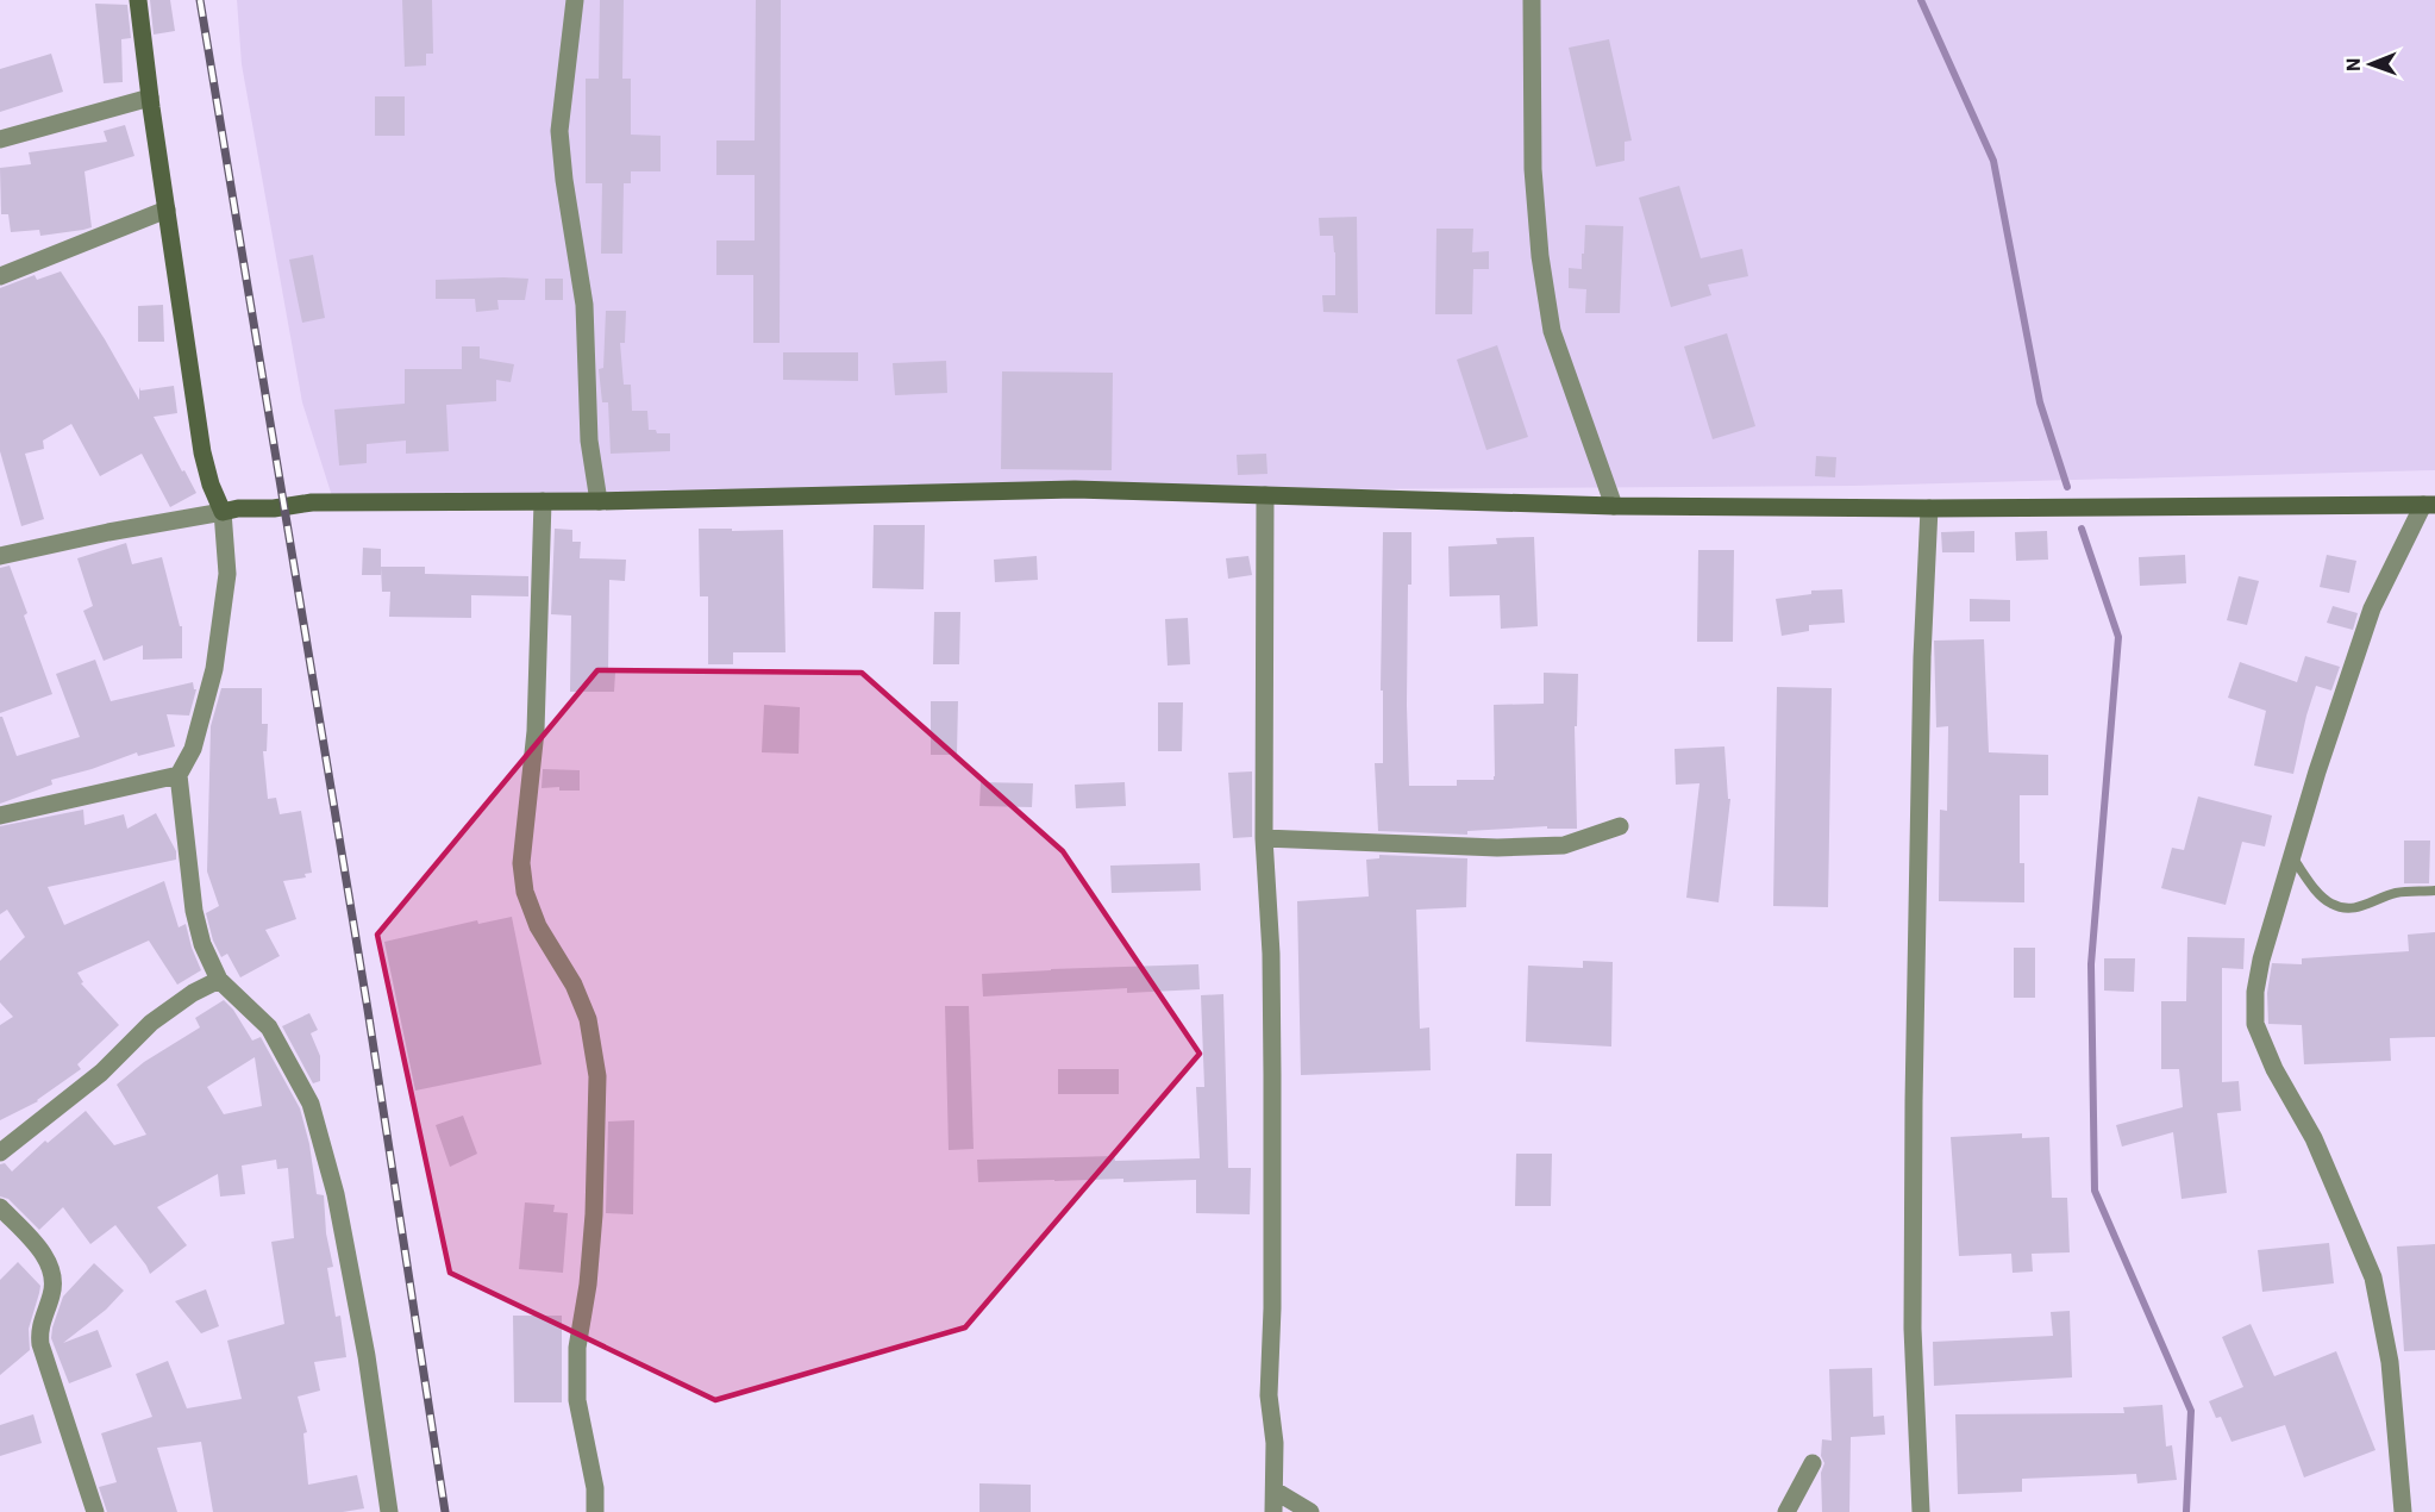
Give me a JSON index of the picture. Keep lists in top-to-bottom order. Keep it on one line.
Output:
{"north":"left"}
